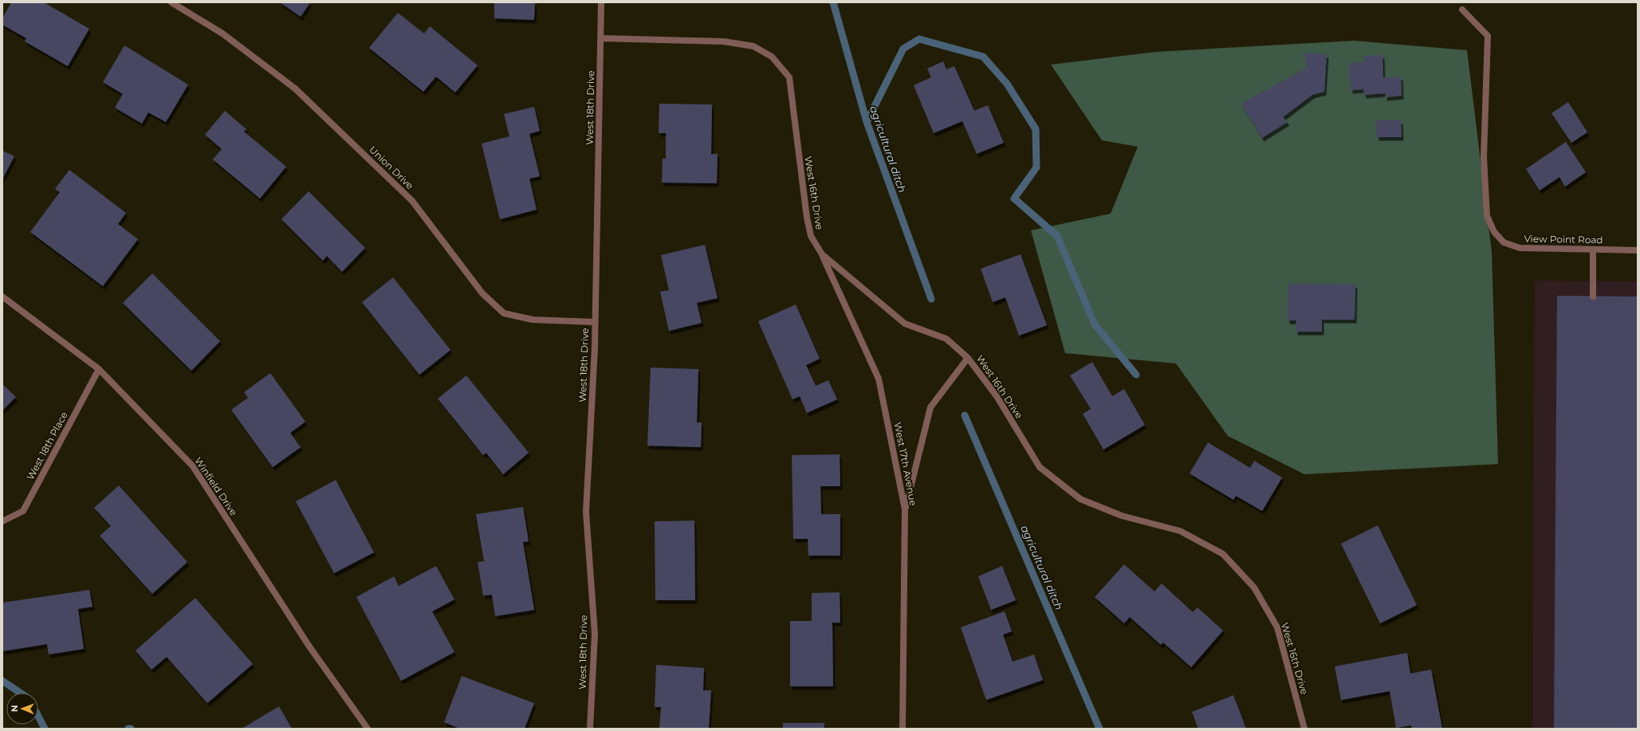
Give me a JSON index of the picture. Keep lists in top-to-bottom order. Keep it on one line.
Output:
{"streets":{"street":["West 18th Drive","Union Drive","West 16th Drive","View Point Road","West 18th Place","West 17th Avenue","Winfield Drive"]},"crossings":[["West 18th Drive","Union Drive"],["West 18th Drive","West 16th Drive"],["West 16th Drive","West 17th Avenue"],["West 18th Place","Winfield Drive"]],"water":["agricultural ditch"],"north":"left"}
